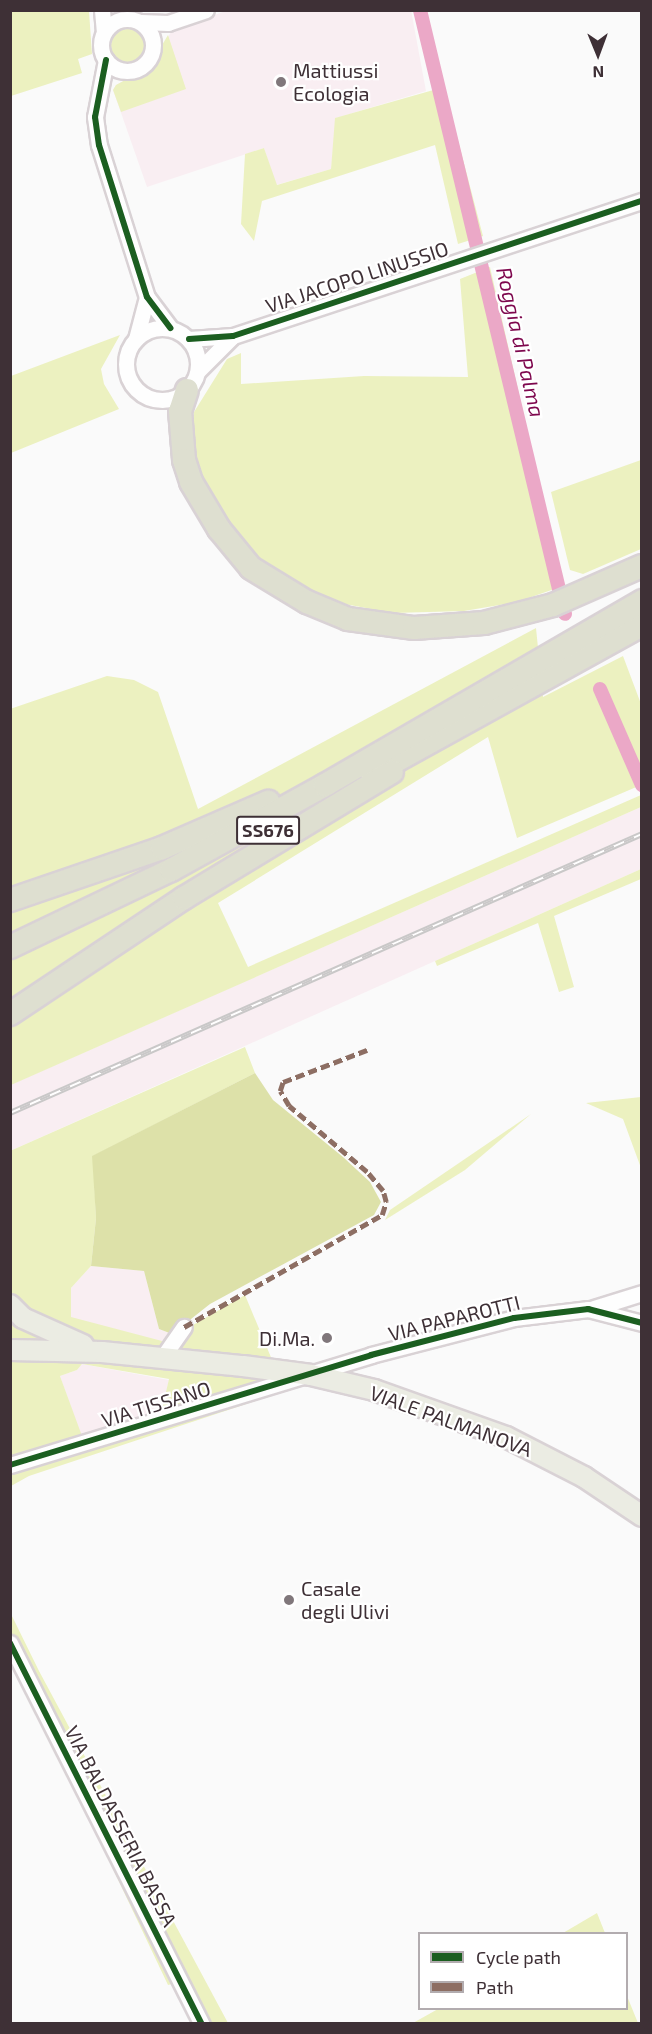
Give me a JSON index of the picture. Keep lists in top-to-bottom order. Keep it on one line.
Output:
{"streets":{"highway":["SS676"],"main road":["VIALE PALMANOVA"],"street":["VIA JACOPO LINUSSIO","VIA PAPAROTTI","VIA TISSANO","VIA BALDASSERIA BASSA"]},"crossings":[["VIA PAPAROTTI","VIA TISSANO"],["VIA PAPAROTTI","VIALE PALMANOVA"],["VIA TISSANO","VIALE PALMANOVA"]],"water":["Roggia di Palma"],"places":["Mattiussi Ecologia","Di.Ma.","Casale degli Ulivi"],"legend":["Cycle path","Path"],"north":"bottom"}
